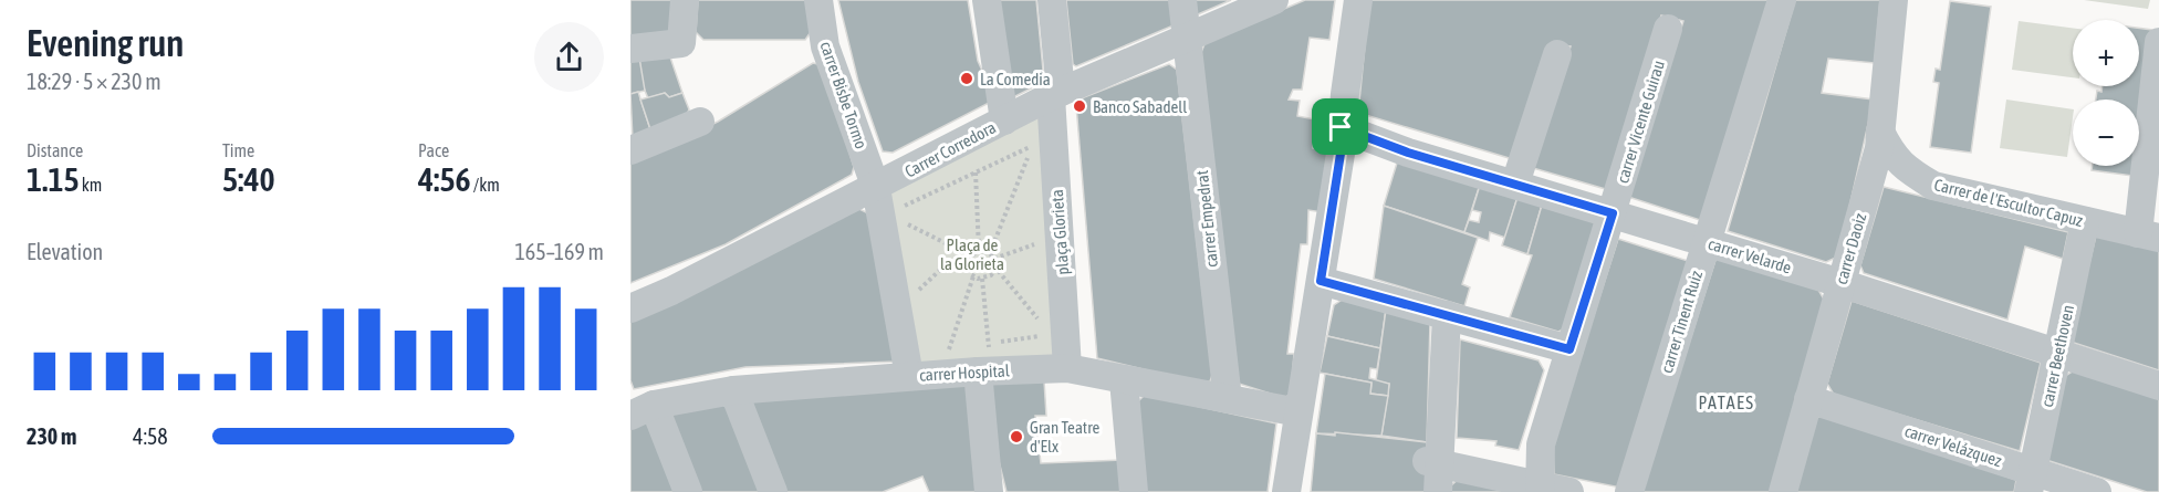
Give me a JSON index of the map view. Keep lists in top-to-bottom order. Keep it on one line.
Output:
{"streets":{"street":["carrer Bisbe Tormo","carrer Vicente Guirau","Carrer Corredora","Carrer de l'Escultor Capuz","carrer Empedrat","plaça Glorieta","carrer Daoiz","carrer Velarde","carrer Tinent Ruiz","carrer Beethoven","carrer Hospital","carrer Velázquez"]},"crossings":[["carrer Bisbe Tormo","Carrer Corredora"],["carrer Vicente Guirau","carrer Velarde"],["Carrer Corredora","carrer Empedrat"],["Carrer Corredora","plaça Glorieta"],["Carrer de l'Escultor Capuz","carrer Daoiz"],["Carrer de l'Escultor Capuz","carrer Beethoven"],["carrer Empedrat","carrer Hospital"],["plaça Glorieta","carrer Hospital"],["carrer Daoiz","carrer Velarde"],["carrer Daoiz","carrer Velázquez"],["carrer Velarde","carrer Tinent Ruiz"],["carrer Velarde","carrer Beethoven"],["carrer Beethoven","carrer Velázquez"]],"districts":["PATAES"],"parks":["Plaça de la Glorieta"],"places":["La Comedia","Banco Sabadell","Gran Teatre d'Elx"],"page":{"heading":["Evening run","18:29 · 5 × 230 m"],"map_buttons":["+","−"],"stats":[["Distance","1.15 km"],["Time","5:40"],["Pace","4:56 /km"]],"chart":["Elevation","165–169 m"],"list":[{"name":"230 m","note":"4:58"}]}}
